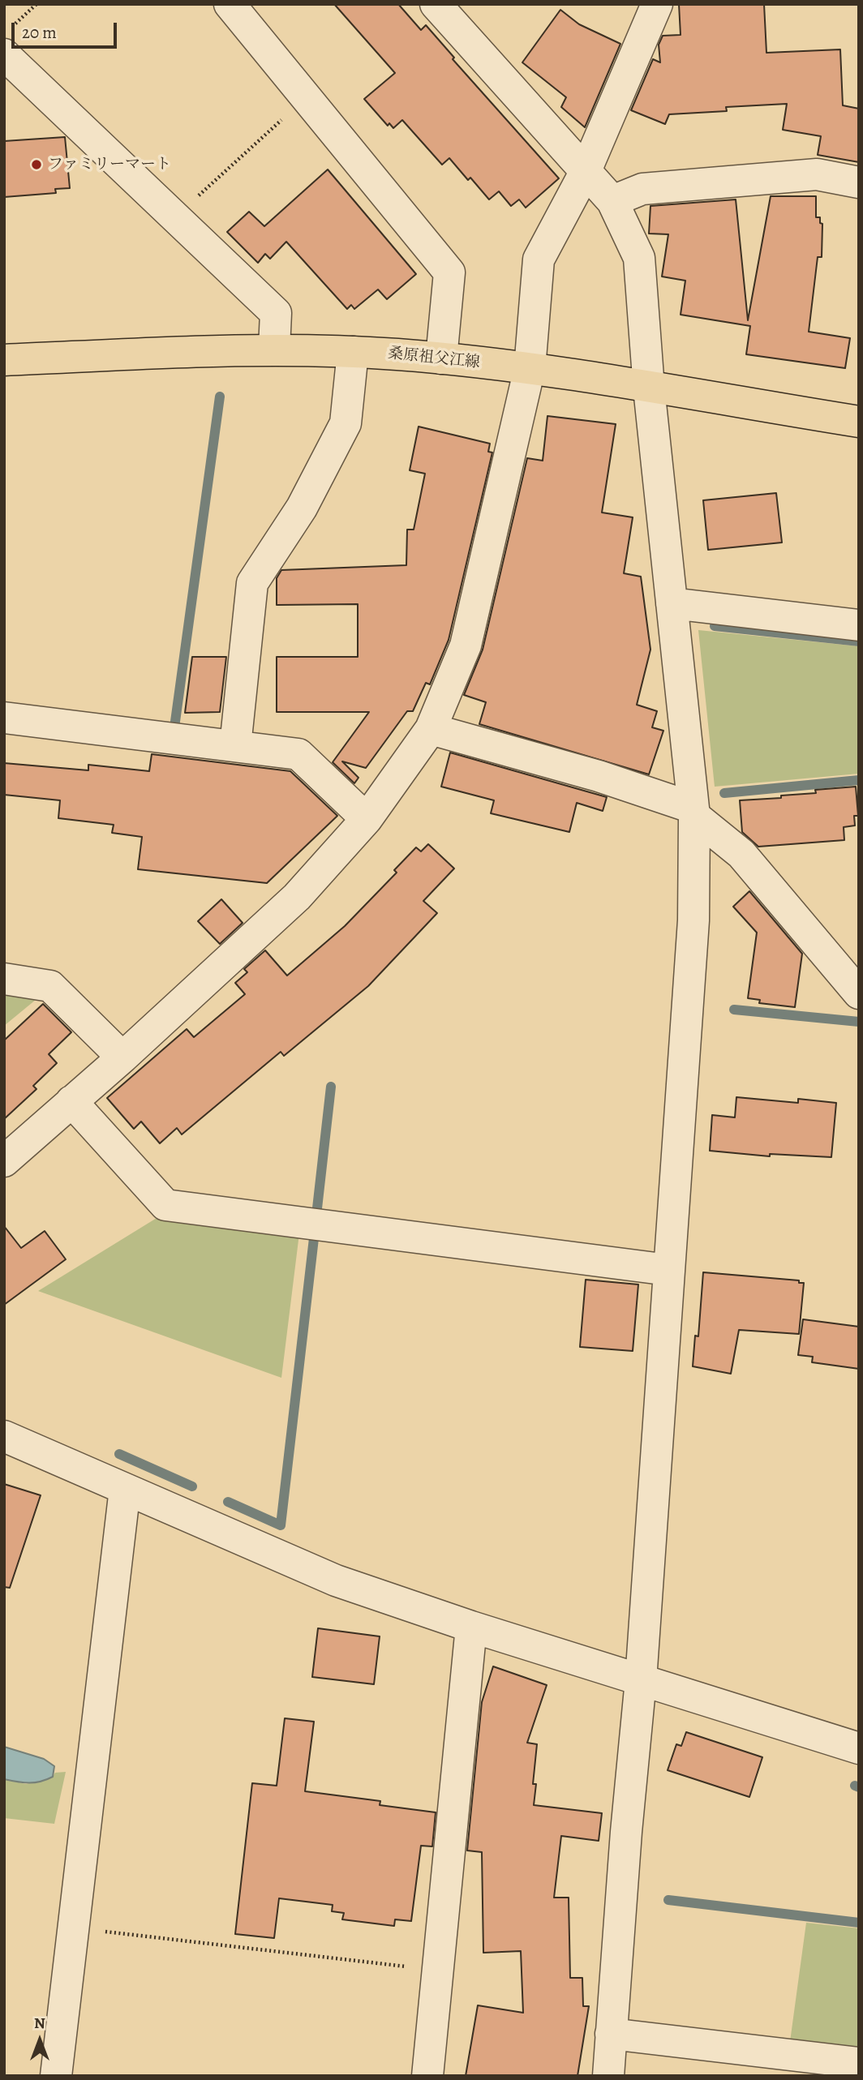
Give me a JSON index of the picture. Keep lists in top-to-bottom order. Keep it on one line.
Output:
{"streets":{"main road":["桑原祖父江線"]},"places":["ファミリーマート"],"scale_bar":"20 m","north":"top"}
